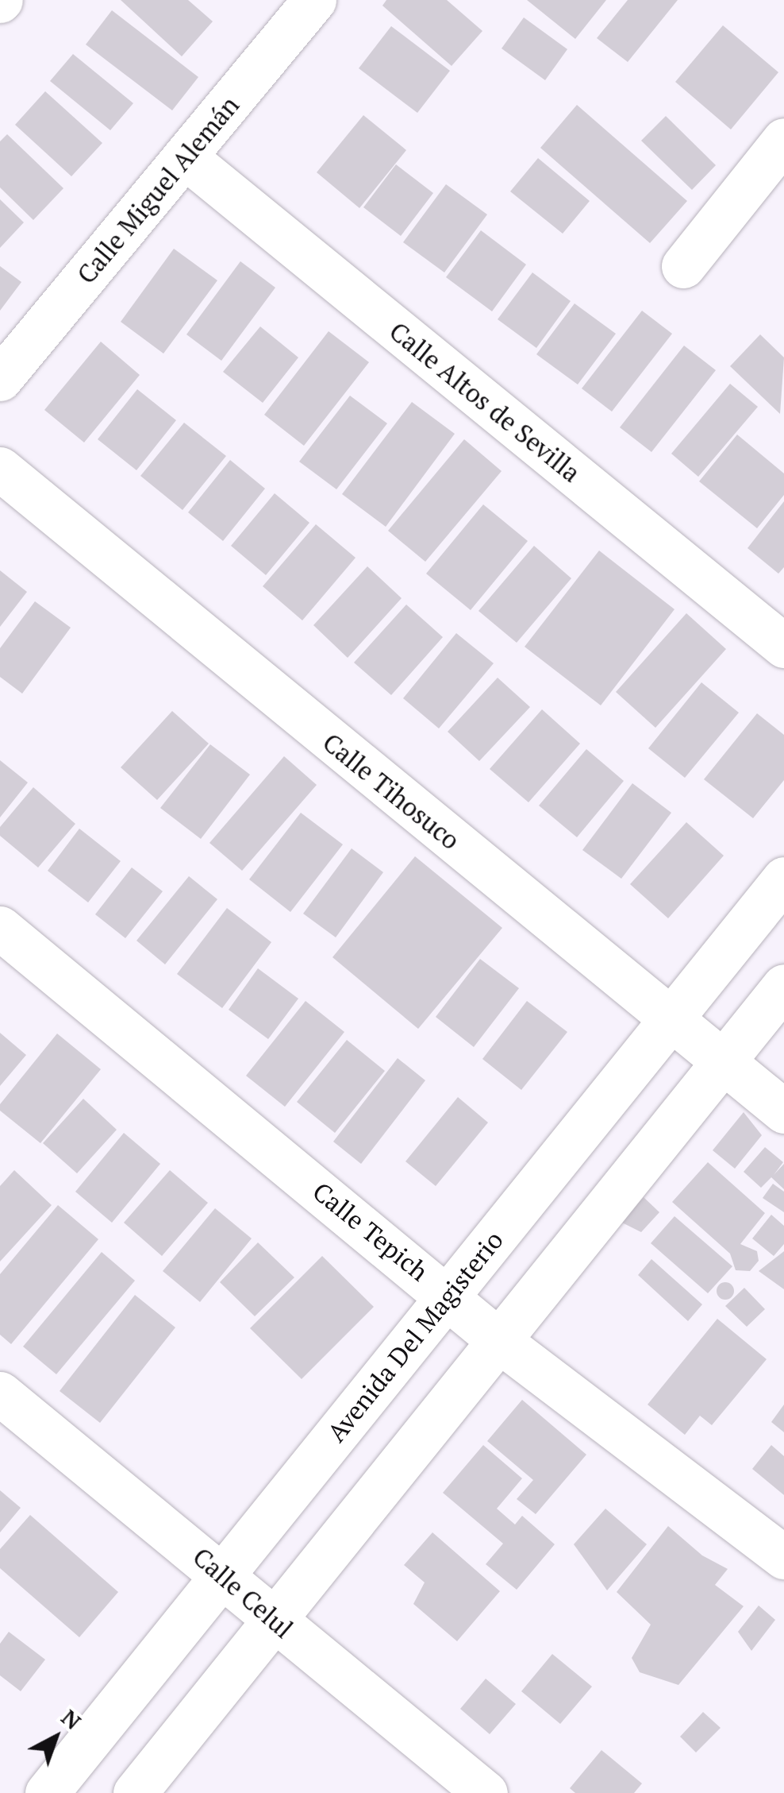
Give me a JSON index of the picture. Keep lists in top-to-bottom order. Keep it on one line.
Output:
{"streets":{"street":["Calle Miguel Alemán","Calle Altos de Sevilla","Calle Tihosuco","Calle Tepich","Avenida Del Magisterio","Calle Celul"]},"crossings":[["Calle Miguel Alemán","Calle Altos de Sevilla"],["Calle Tihosuco","Avenida Del Magisterio"],["Calle Tepich","Avenida Del Magisterio"],["Avenida Del Magisterio","Calle Celul"]],"north":"top right"}
